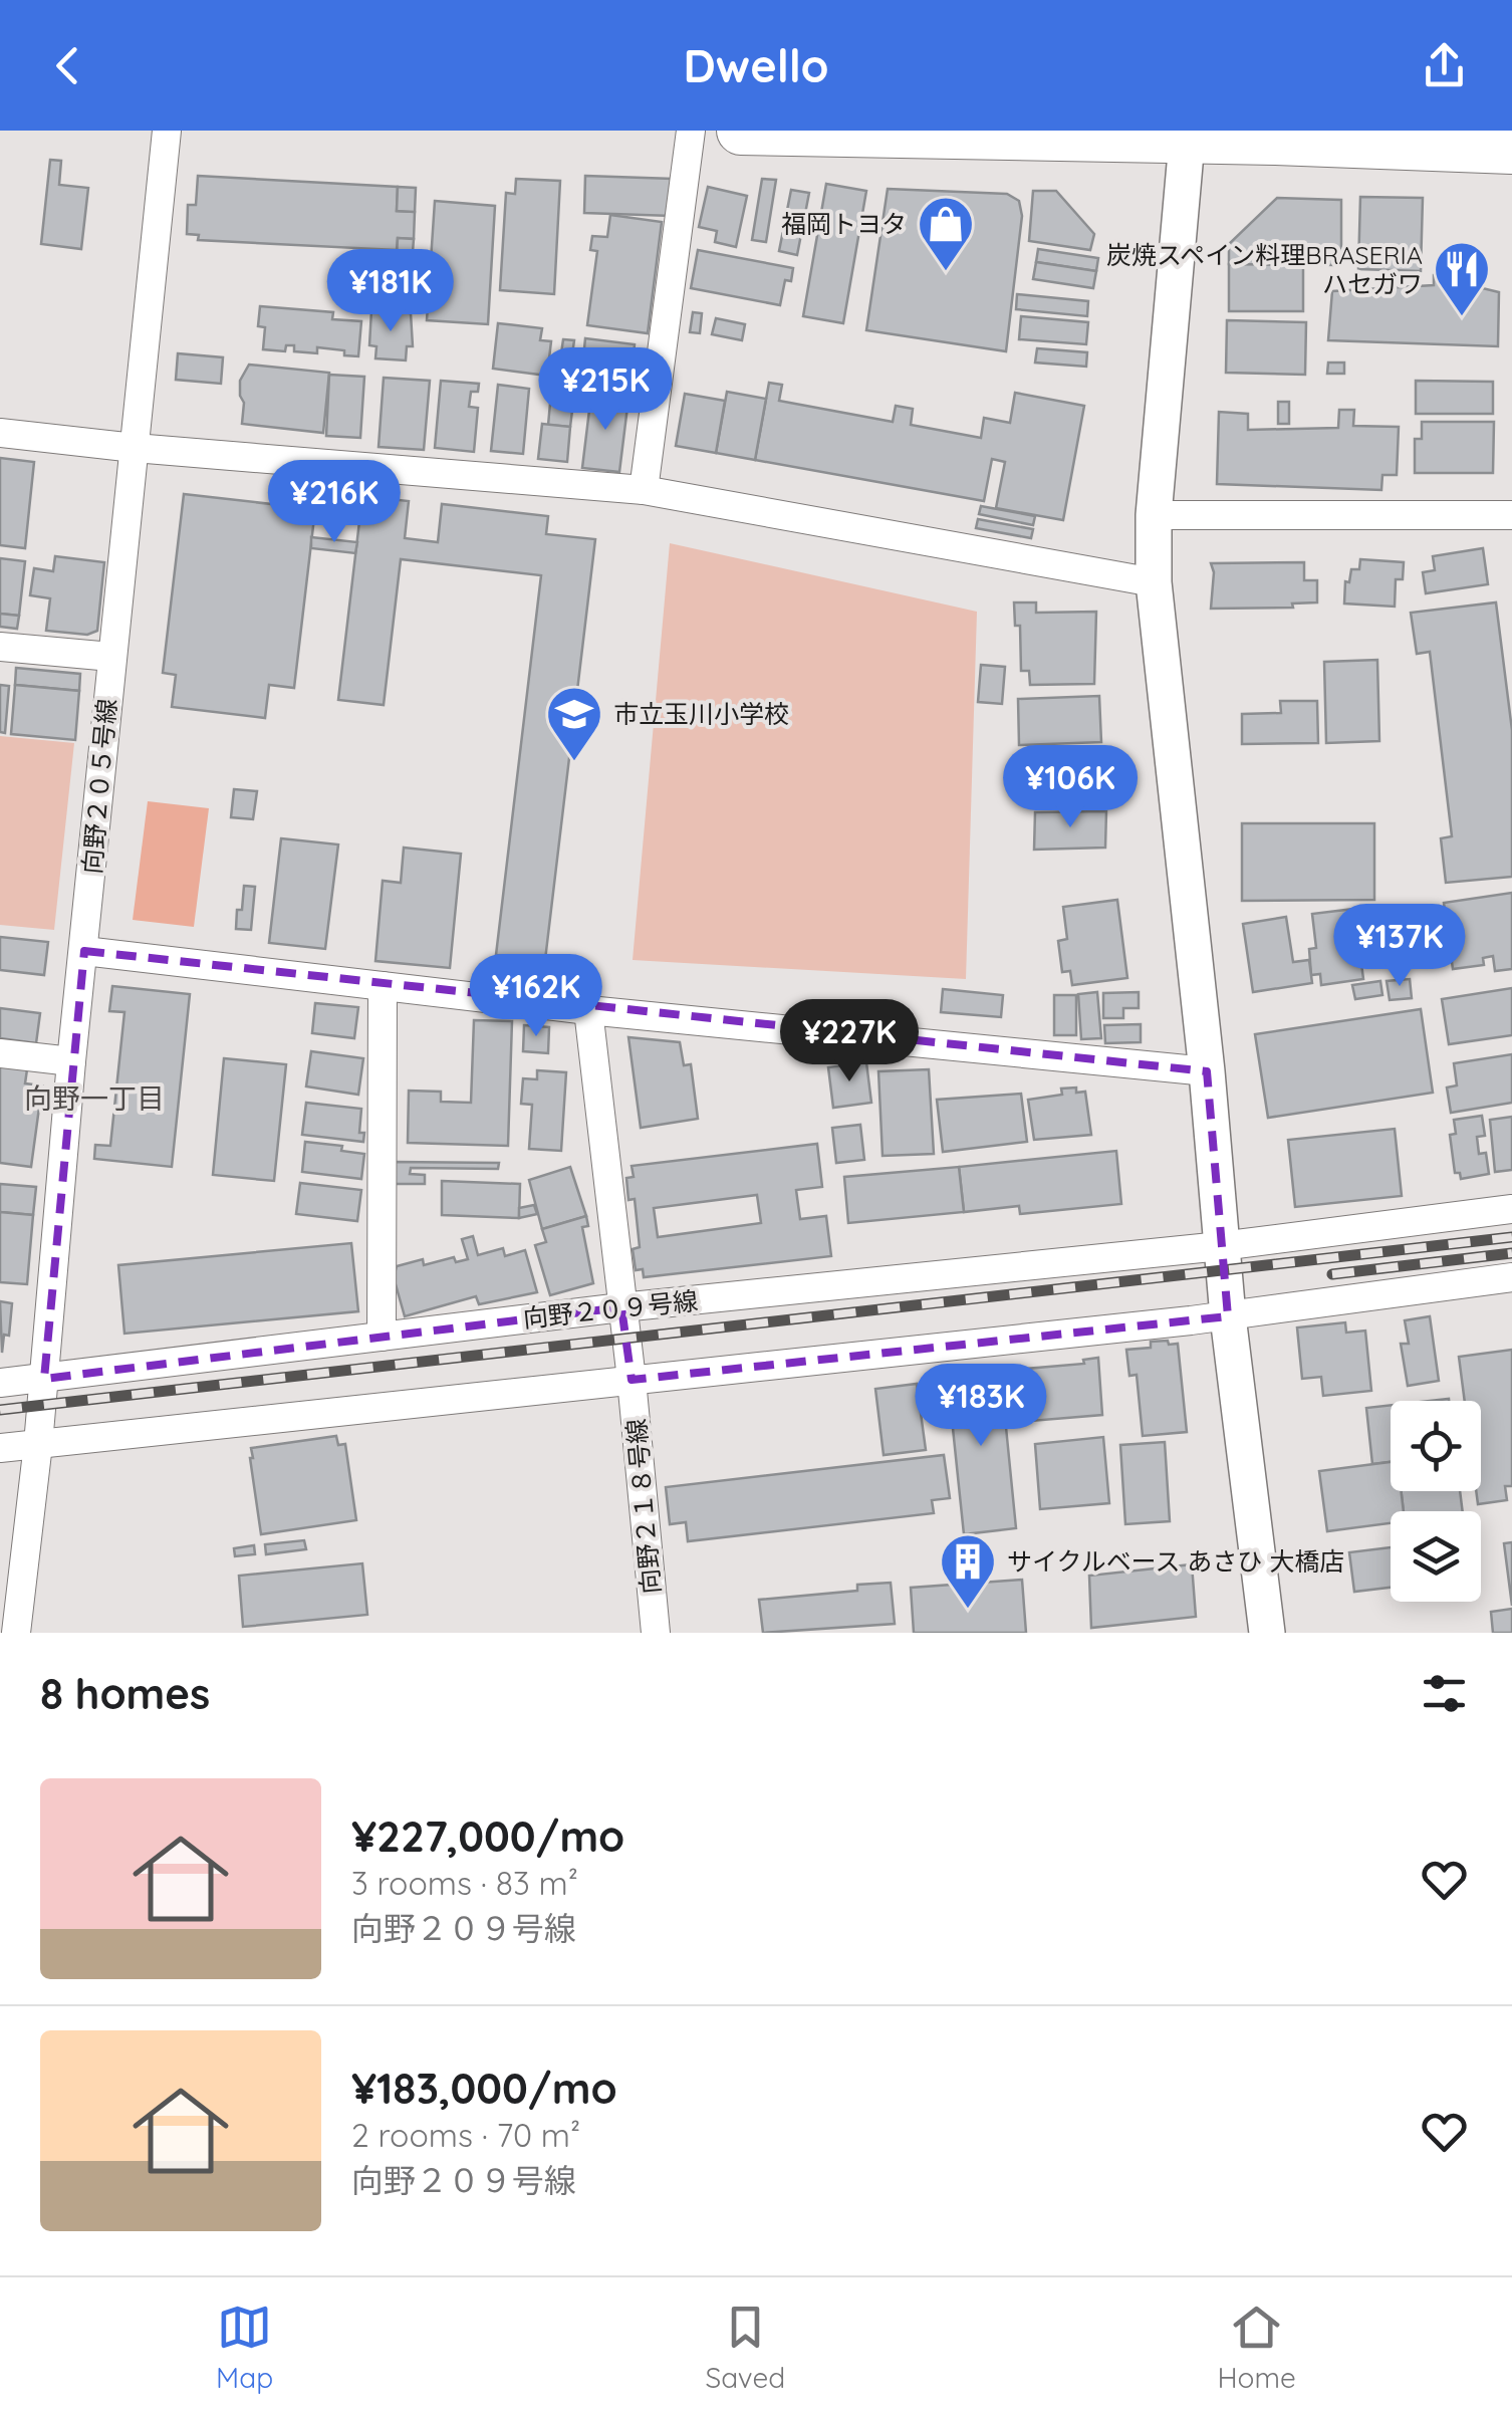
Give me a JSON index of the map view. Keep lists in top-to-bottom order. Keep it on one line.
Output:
{"streets":{"street":["向野２０５号線","向野２０９号線","向野２１８号線"]},"crossings":[["向野２０５号線","向野２０９号線"],["向野２０９号線","向野２１８号線"]],"districts":["向野一丁目"],"places":{"shop":["福岡トヨタ"],"restaurant":["炭焼スペイン料理BRASERIA ハセガワ"],"school or university":["市立玉川小学校"],"building":["サイクルベース あさひ 大橋店"]},"page":{"header":"Dwello","price":["¥181K","¥215K","¥216K","¥106K","¥137K","¥162K","¥227K","¥183K"],"heading":"8 homes","list":[{"name":"¥227,000/mo","note":"3 rooms · 83 m² · 向野２０９号線"},{"name":"¥183,000/mo","note":"2 rooms · 70 m² · 向野２０９号線"}],"tabs":["Map","Saved","Home"]}}
